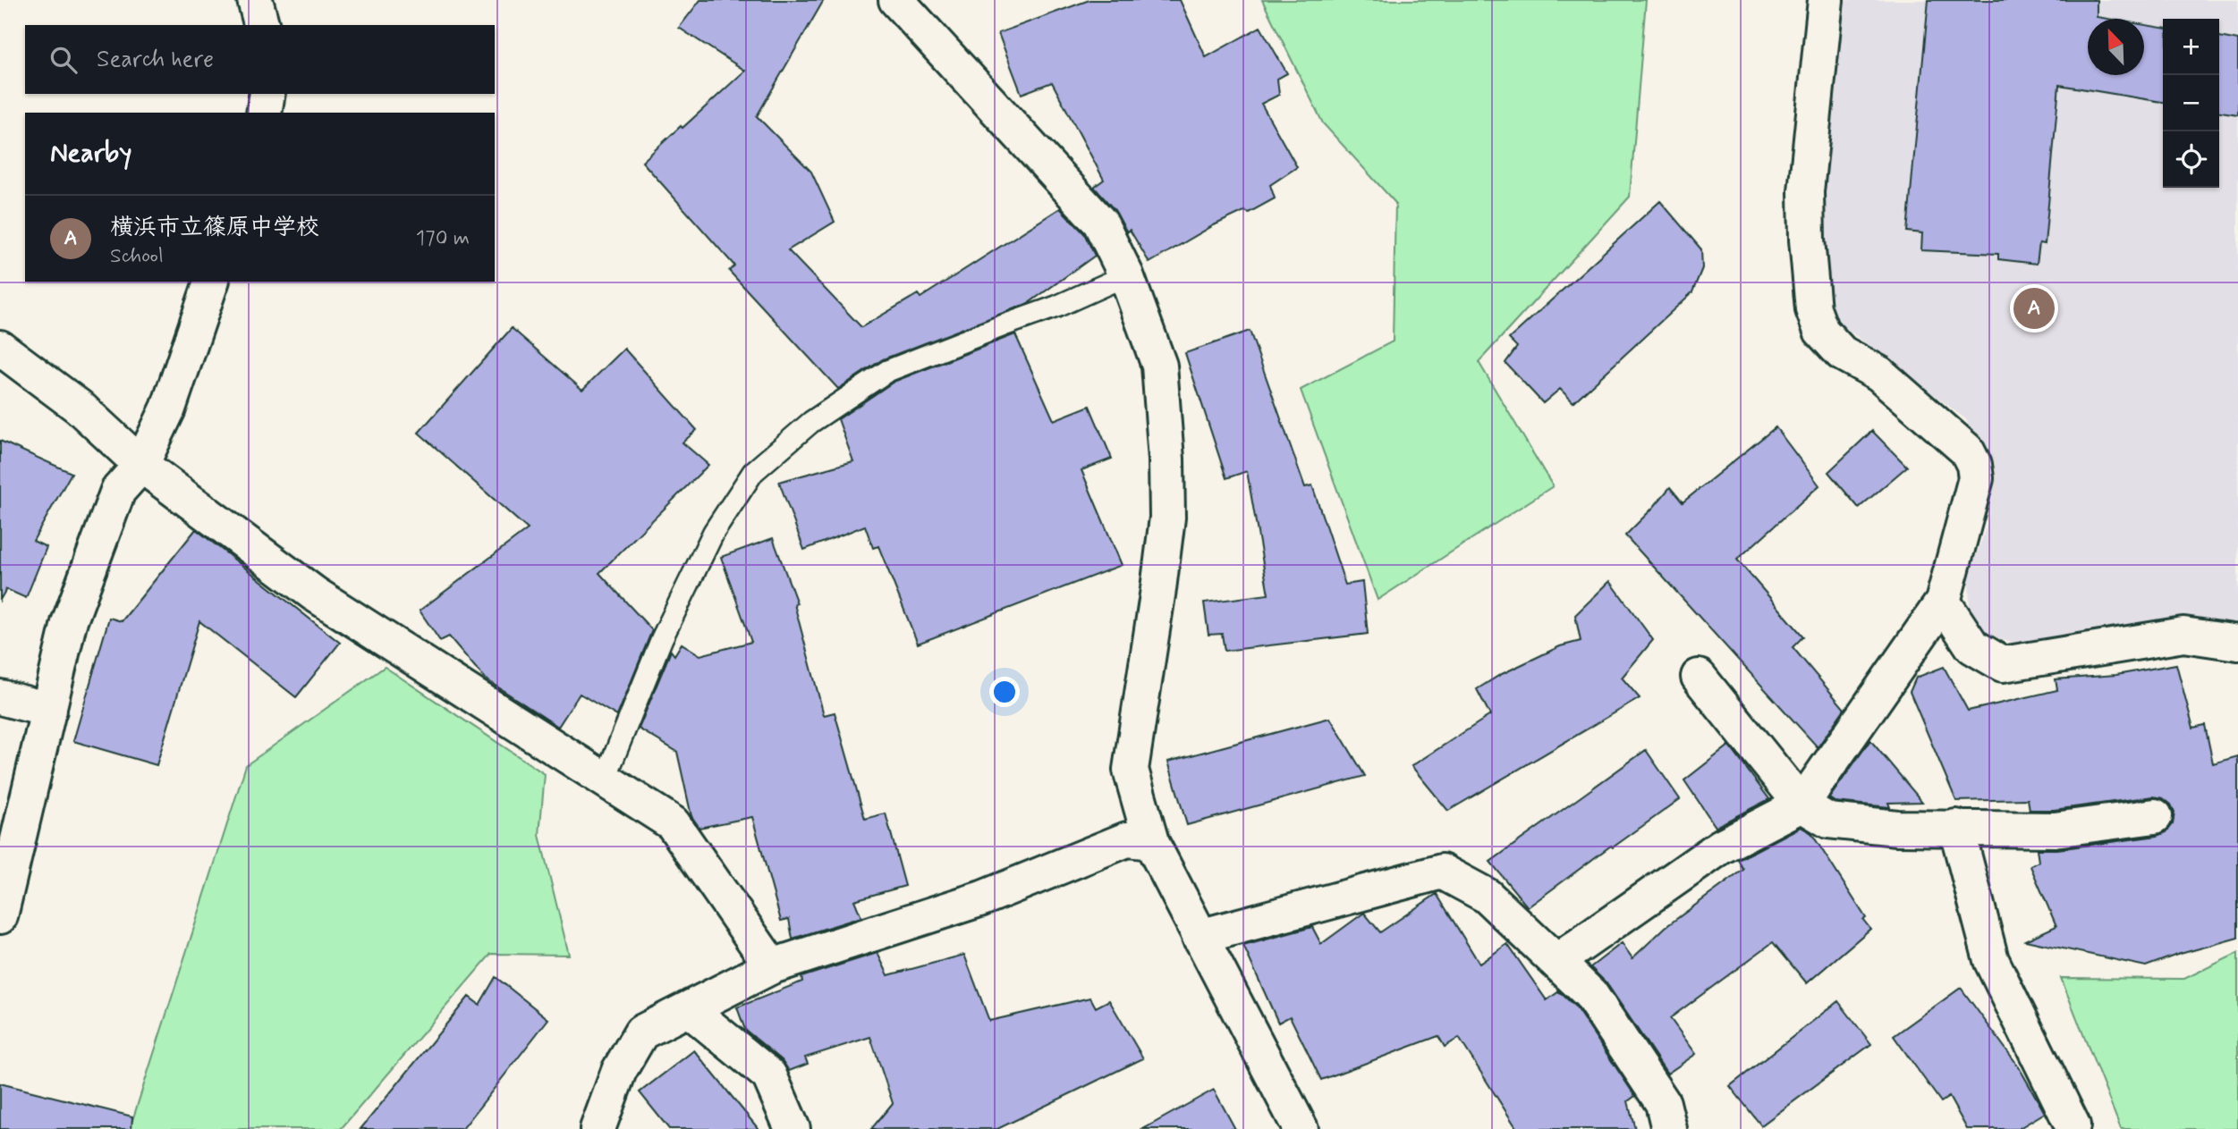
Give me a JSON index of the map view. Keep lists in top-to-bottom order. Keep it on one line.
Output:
{"north":"top left","page":{"map_buttons":["+","−"],"search":"Search here","heading":"Nearby","list":[{"mark":"A","name":"横浜市立篠原中学校","note":"School","value":"170 m"}],"pins":"A"}}
